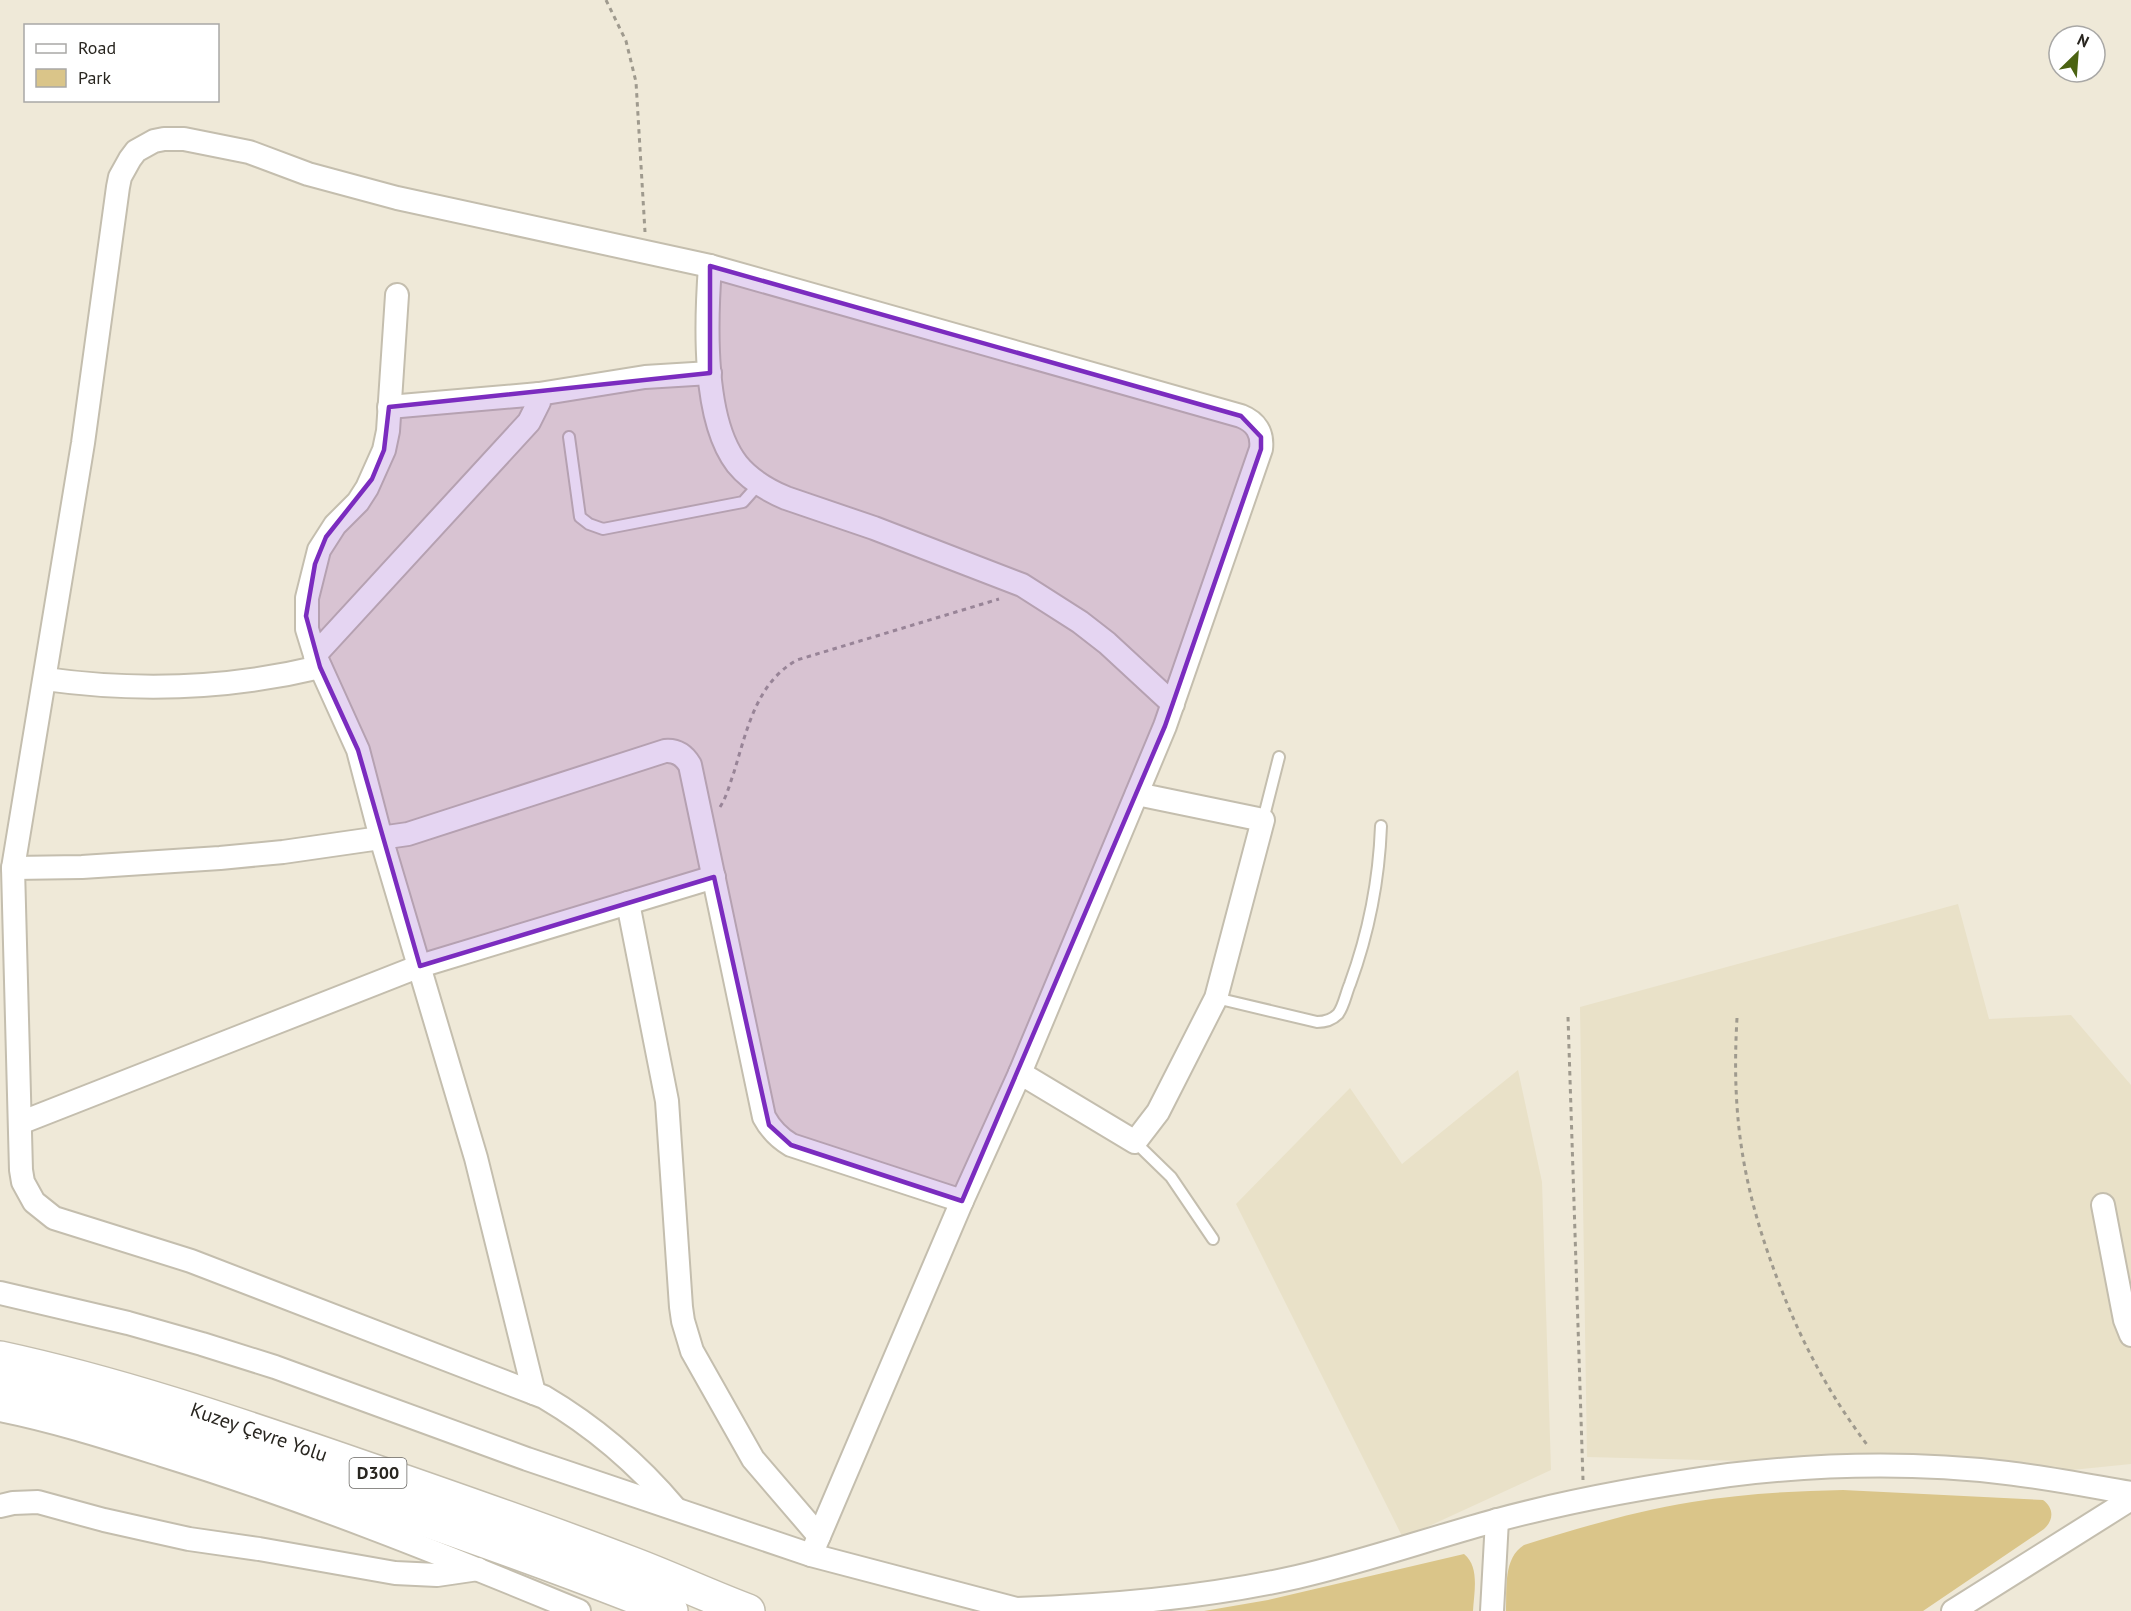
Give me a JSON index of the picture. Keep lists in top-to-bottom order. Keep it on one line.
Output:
{"streets":{"highway":["Kuzey Çevre Yolu","D300"]},"legend":["Road","Park"],"north":"top right"}
